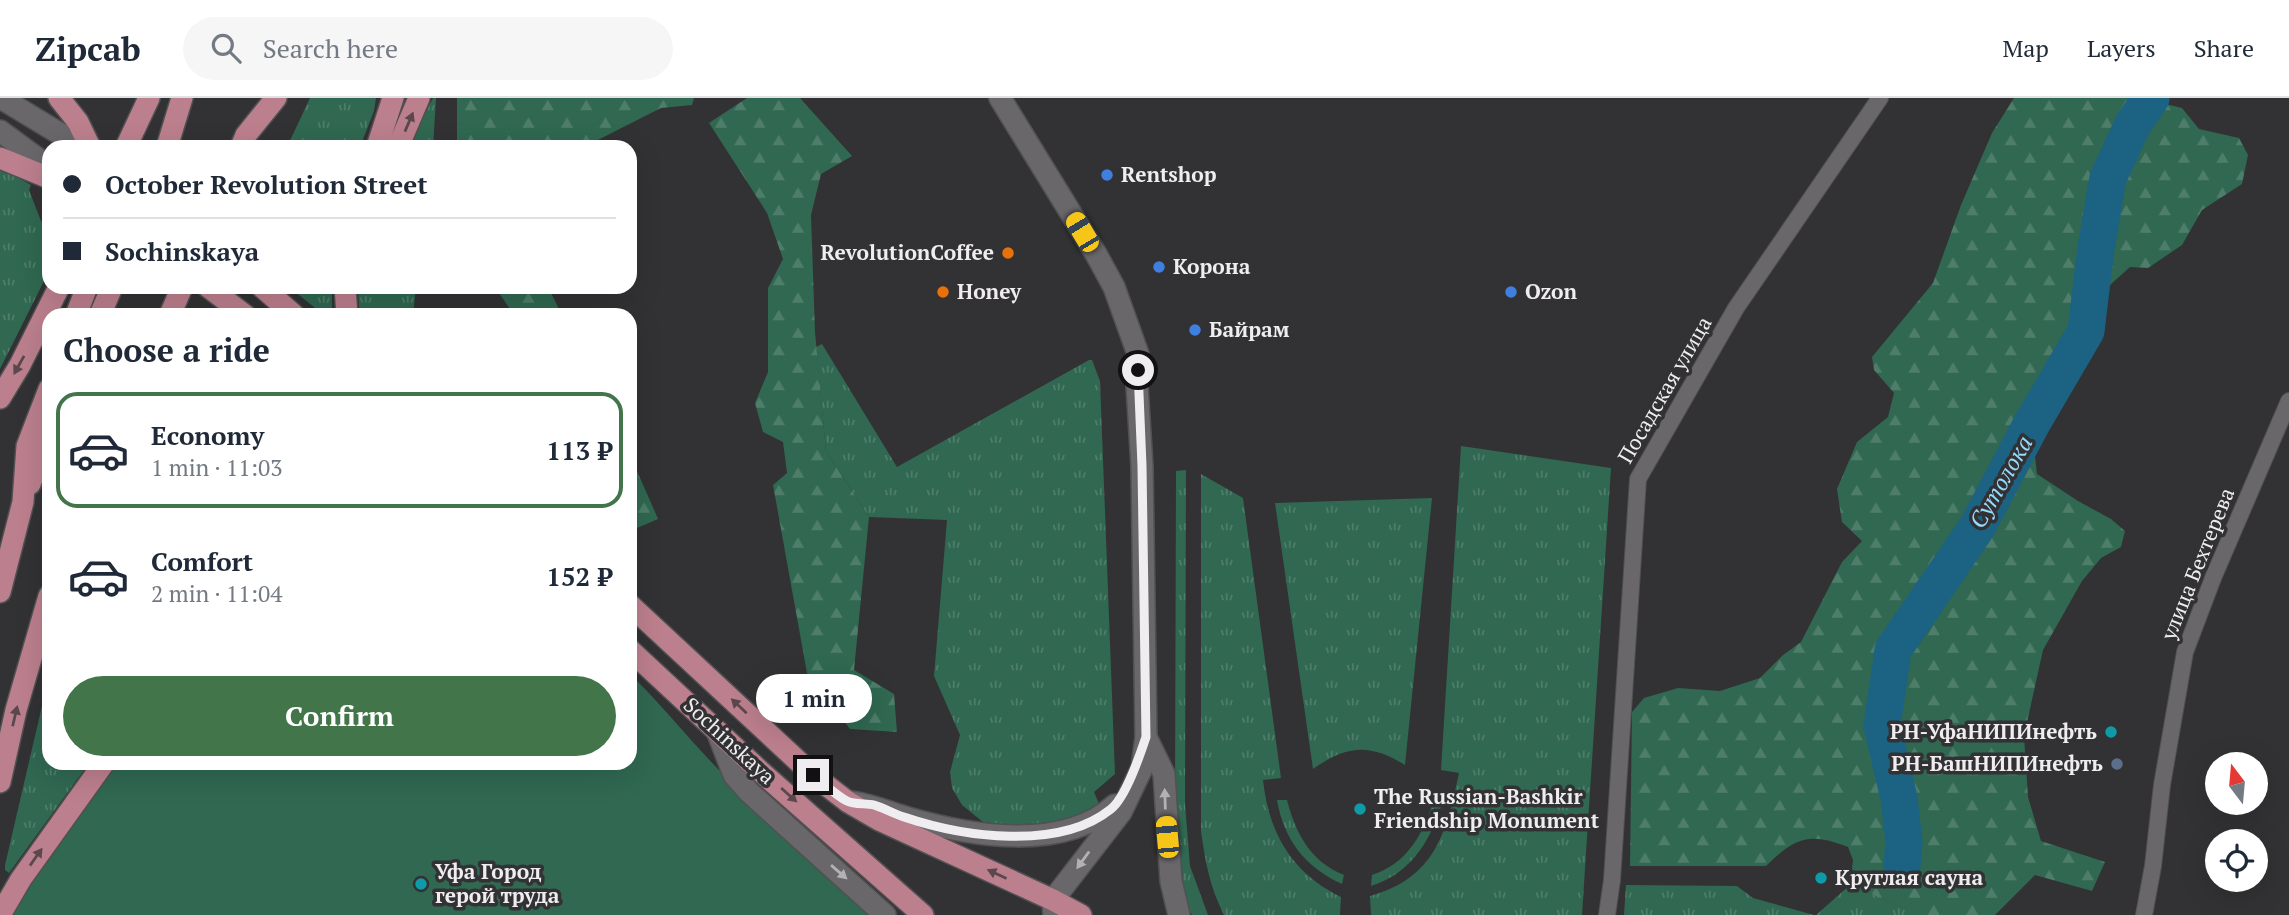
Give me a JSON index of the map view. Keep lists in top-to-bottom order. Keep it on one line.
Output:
{"streets":{"main road":["Sochinskaya"],"street":["Посадская улица","улица Бехтерева"]},"water":["Сутолока"],"places":["Rentshop","RevolutionCoffee","Корона","Honey","Ozon","Байрам","РН-УфаНИПИнефть","РН-БашНИПИнефть","The Russian-Bashkir Friendship Monument","Круглая сауна","Уфа Город герой труда"],"north":"top","page":{"header":"Zipcab","search":"Search here","nav":["Map","Layers","Share"],"banner":["October Revolution Street","Sochinskaya"],"heading":"Choose a ride","list":[{"name":"Economy","note":"1 min · 11:03","value":"113 ₽"},{"name":"Comfort","note":"2 min · 11:04","value":"152 ₽"}],"buttons":"Confirm","bubble":"1 min"}}
